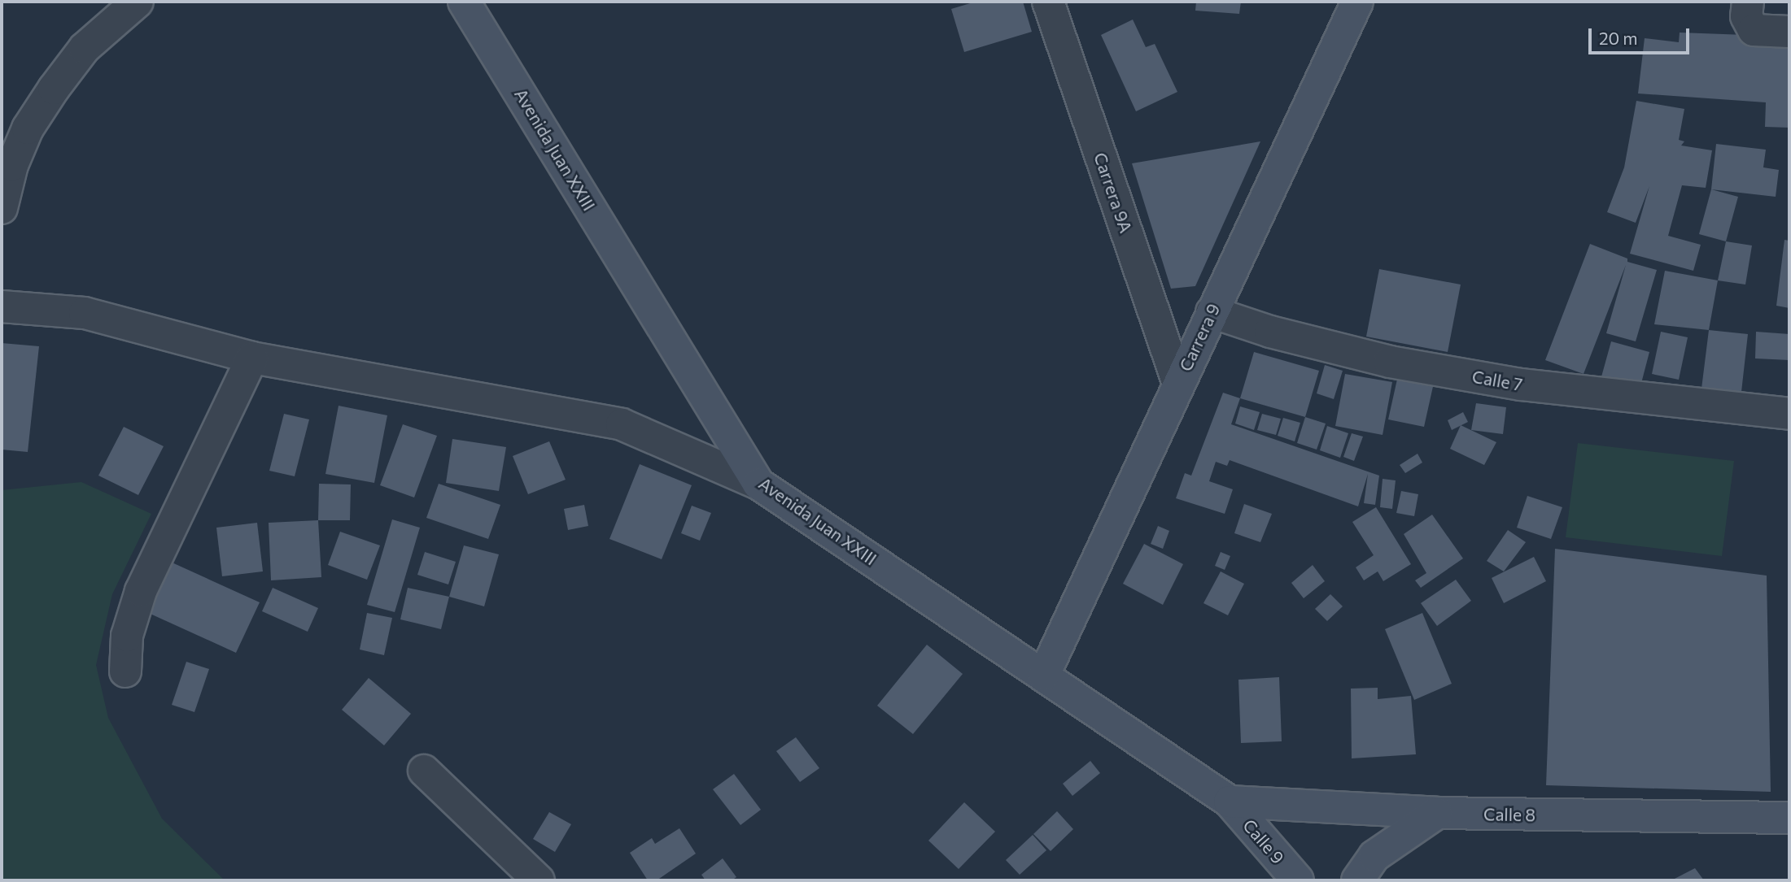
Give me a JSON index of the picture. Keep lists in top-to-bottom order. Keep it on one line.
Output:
{"streets":{"street":["Avenida Juan XXIII","Carrera 9A","Carrera 9","Calle 7","Calle 8","Calle 9"]},"crossings":[["Avenida Juan XXIII","Carrera 9"],["Avenida Juan XXIII","Calle 8"],["Avenida Juan XXIII","Calle 9"],["Carrera 9A","Carrera 9"],["Carrera 9","Calle 7"],["Calle 8","Calle 9"]],"scale_bar":"20 m"}
